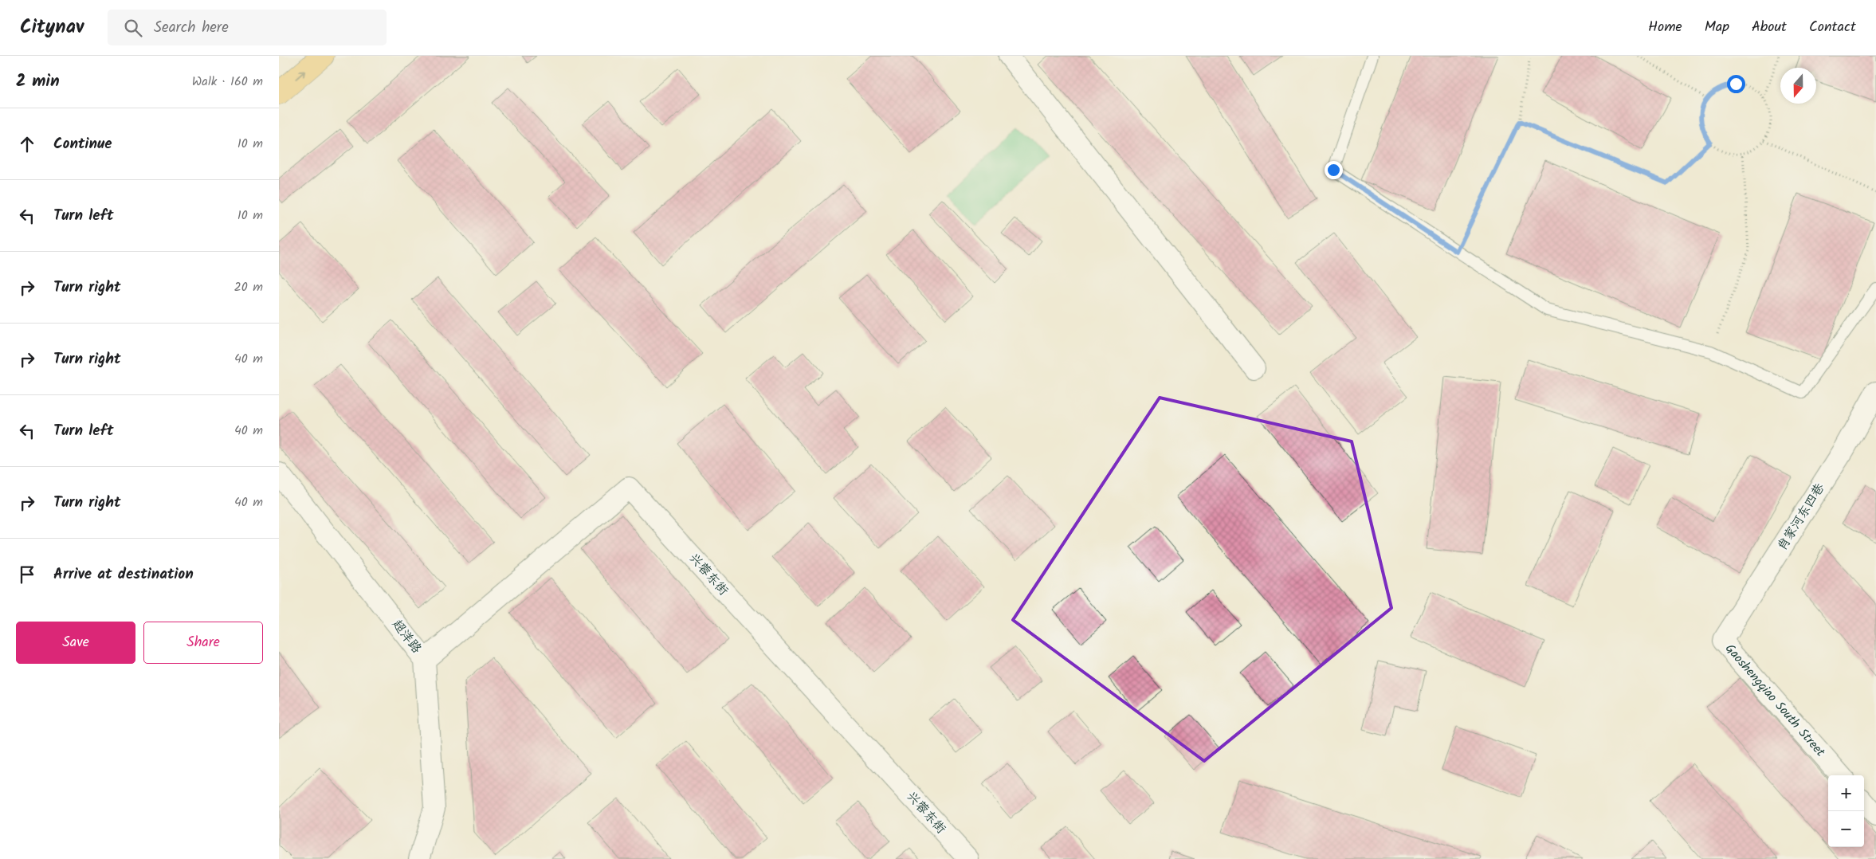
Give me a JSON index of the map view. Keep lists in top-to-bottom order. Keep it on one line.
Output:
{"streets":{"street":["肖家河东四巷","兴蓉东街","超洋路","Gaoshengqiao South Street"]},"crossings":[["肖家河东四巷","Gaoshengqiao South Street"],["兴蓉东街","超洋路"]],"north":"bottom","page":{"header":"Citynav","search":"Search here","nav":["Home","Map","About","Contact"],"heading":["2 min","Walk · 160 m"],"list":[["Continue","10 m"],["Turn left","10 m"],["Turn right","20 m"],["Turn right","40 m"],["Turn left","40 m"],["Turn right","40 m"],"Arrive at destination"],"buttons":["Save","Share"],"map_buttons":["+","−"]}}
